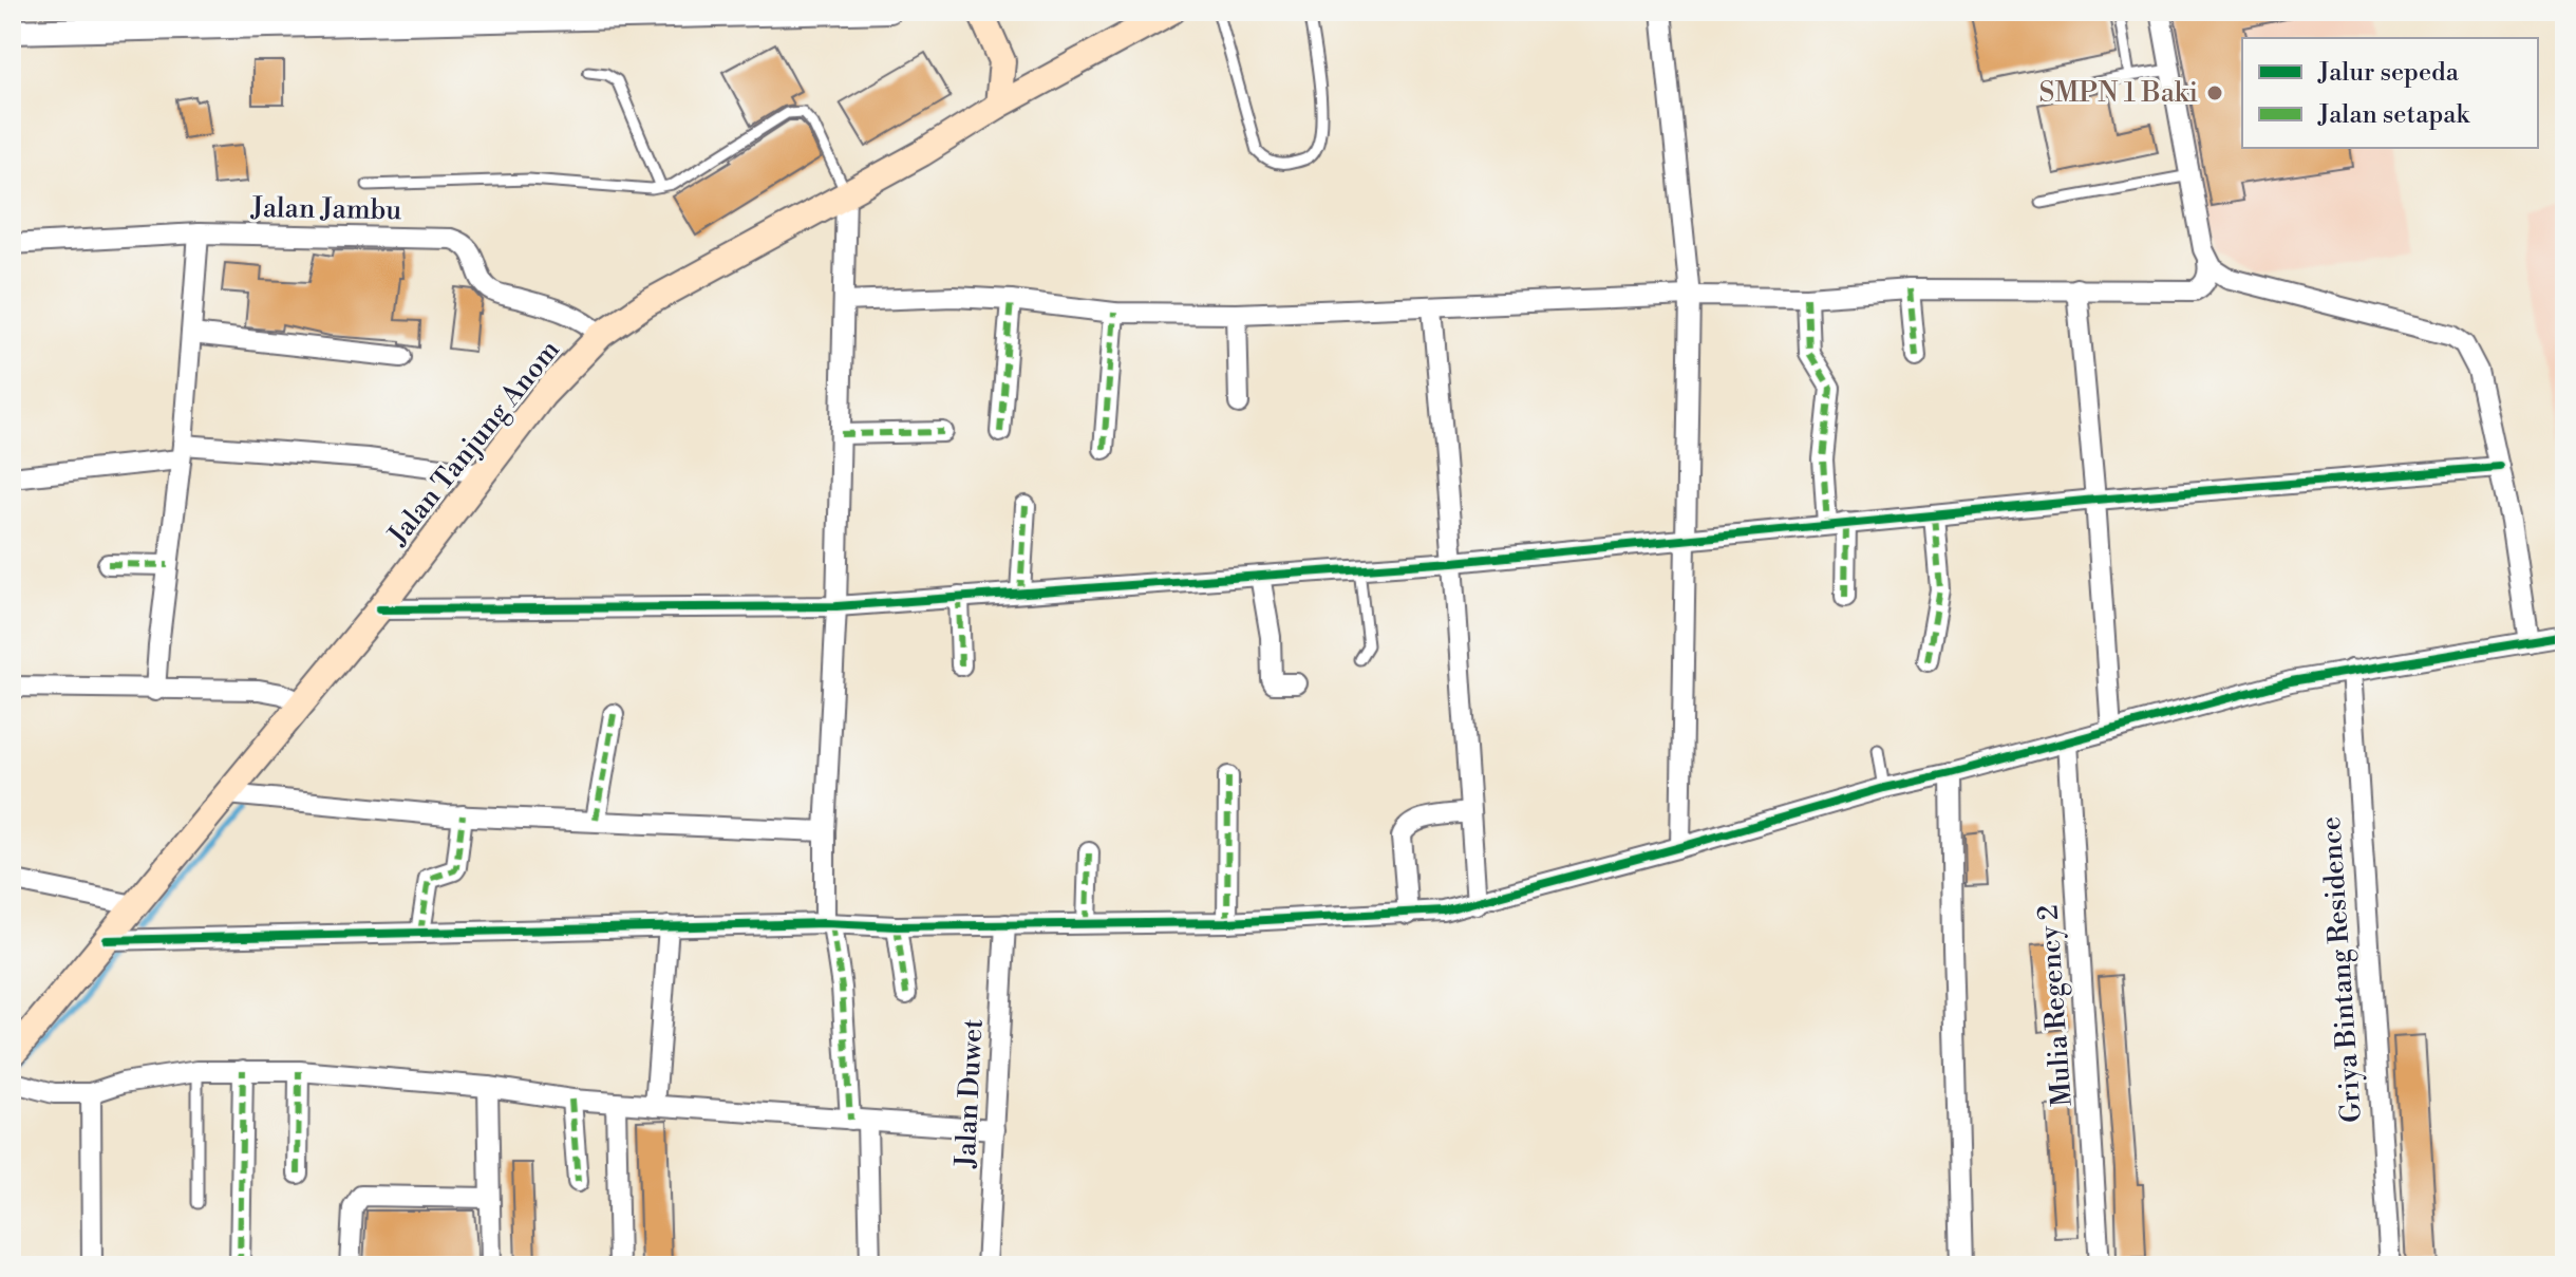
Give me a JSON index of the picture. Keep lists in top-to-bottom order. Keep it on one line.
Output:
{"streets":{"main road":["Jalan Tanjung Anom"],"street":["Jalan Jambu","Griya Bintang Residence","Mulia Regency 2","Jalan Duwet"]},"crossings":[["Jalan Jambu","Jalan Tanjung Anom"]],"places":["SMPN 1 Baki"],"legend":["Jalur sepeda","Jalan setapak"]}
